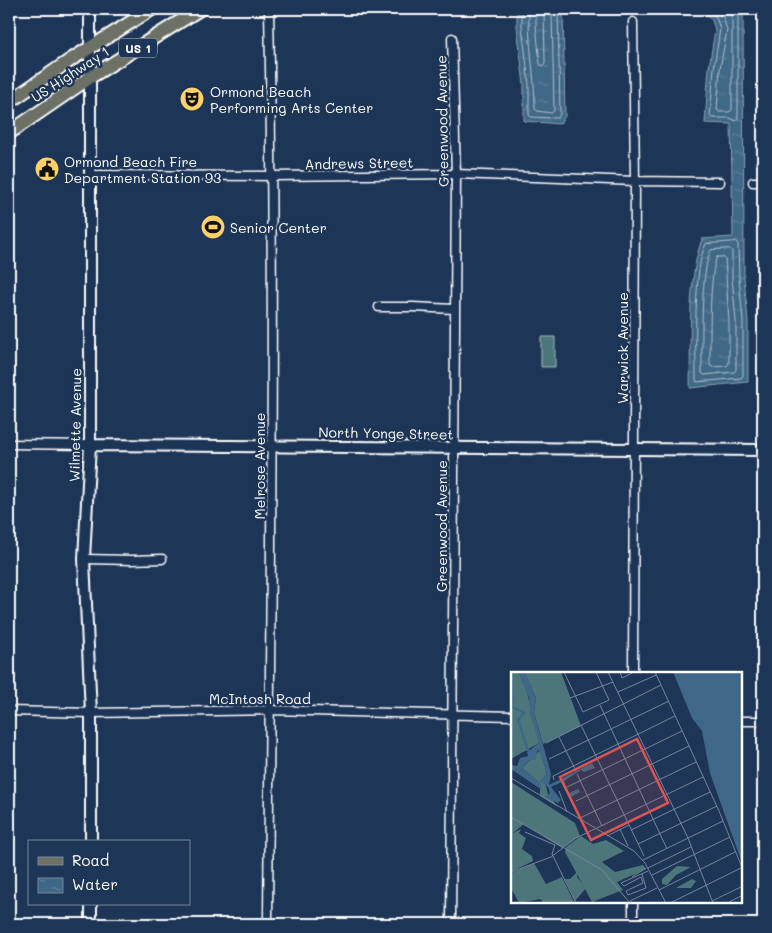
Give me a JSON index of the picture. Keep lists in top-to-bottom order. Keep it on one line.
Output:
{"streets":{"main road":["US 1","US Highway 1"],"street":["Greenwood Avenue","Andrews Street","Warwick Avenue","Wilmette Avenue","North Yonge Street","Melrose Avenue","McIntosh Road"]},"crossings":[["US Highway 1","Wilmette Avenue"],["Greenwood Avenue","Andrews Street"],["Greenwood Avenue","North Yonge Street"],["Greenwood Avenue","McIntosh Road"],["Andrews Street","Warwick Avenue"],["Andrews Street","Wilmette Avenue"],["Andrews Street","Melrose Avenue"],["Warwick Avenue","North Yonge Street"],["Wilmette Avenue","North Yonge Street"],["Wilmette Avenue","McIntosh Road"],["North Yonge Street","Melrose Avenue"],["Melrose Avenue","McIntosh Road"]],"places":{"theatre":["Ormond Beach Performing Arts Center"],"public building":["Ormond Beach Fire Department Station 93"],"sports":["Senior Center"]},"legend":["Road","Water"]}
